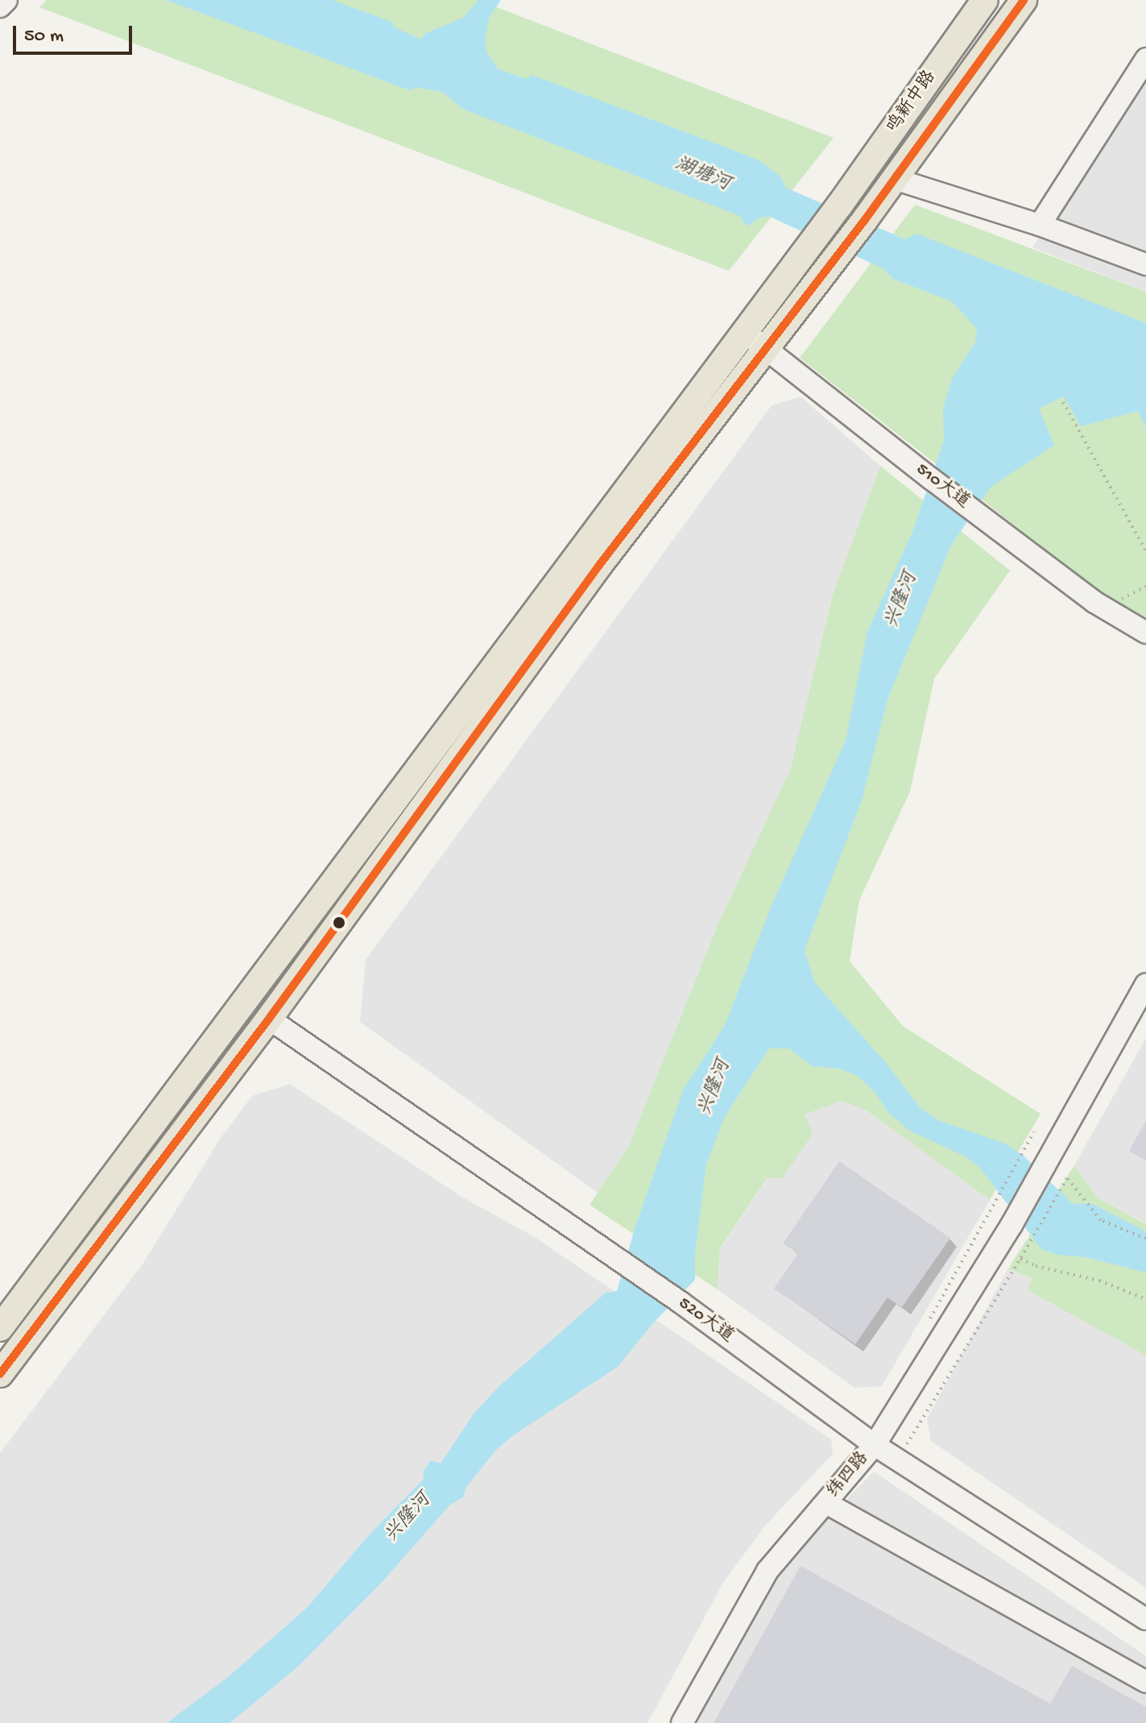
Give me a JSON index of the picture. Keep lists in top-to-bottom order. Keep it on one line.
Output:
{"streets":{"main road":["鸣新中路"],"street":["510大道","520大道","纬四路"]},"crossings":[["鸣新中路","510大道"],["鸣新中路","520大道"],["520大道","纬四路"]],"water":["湖塘河","兴隆河"],"scale_bar":"50 m"}
